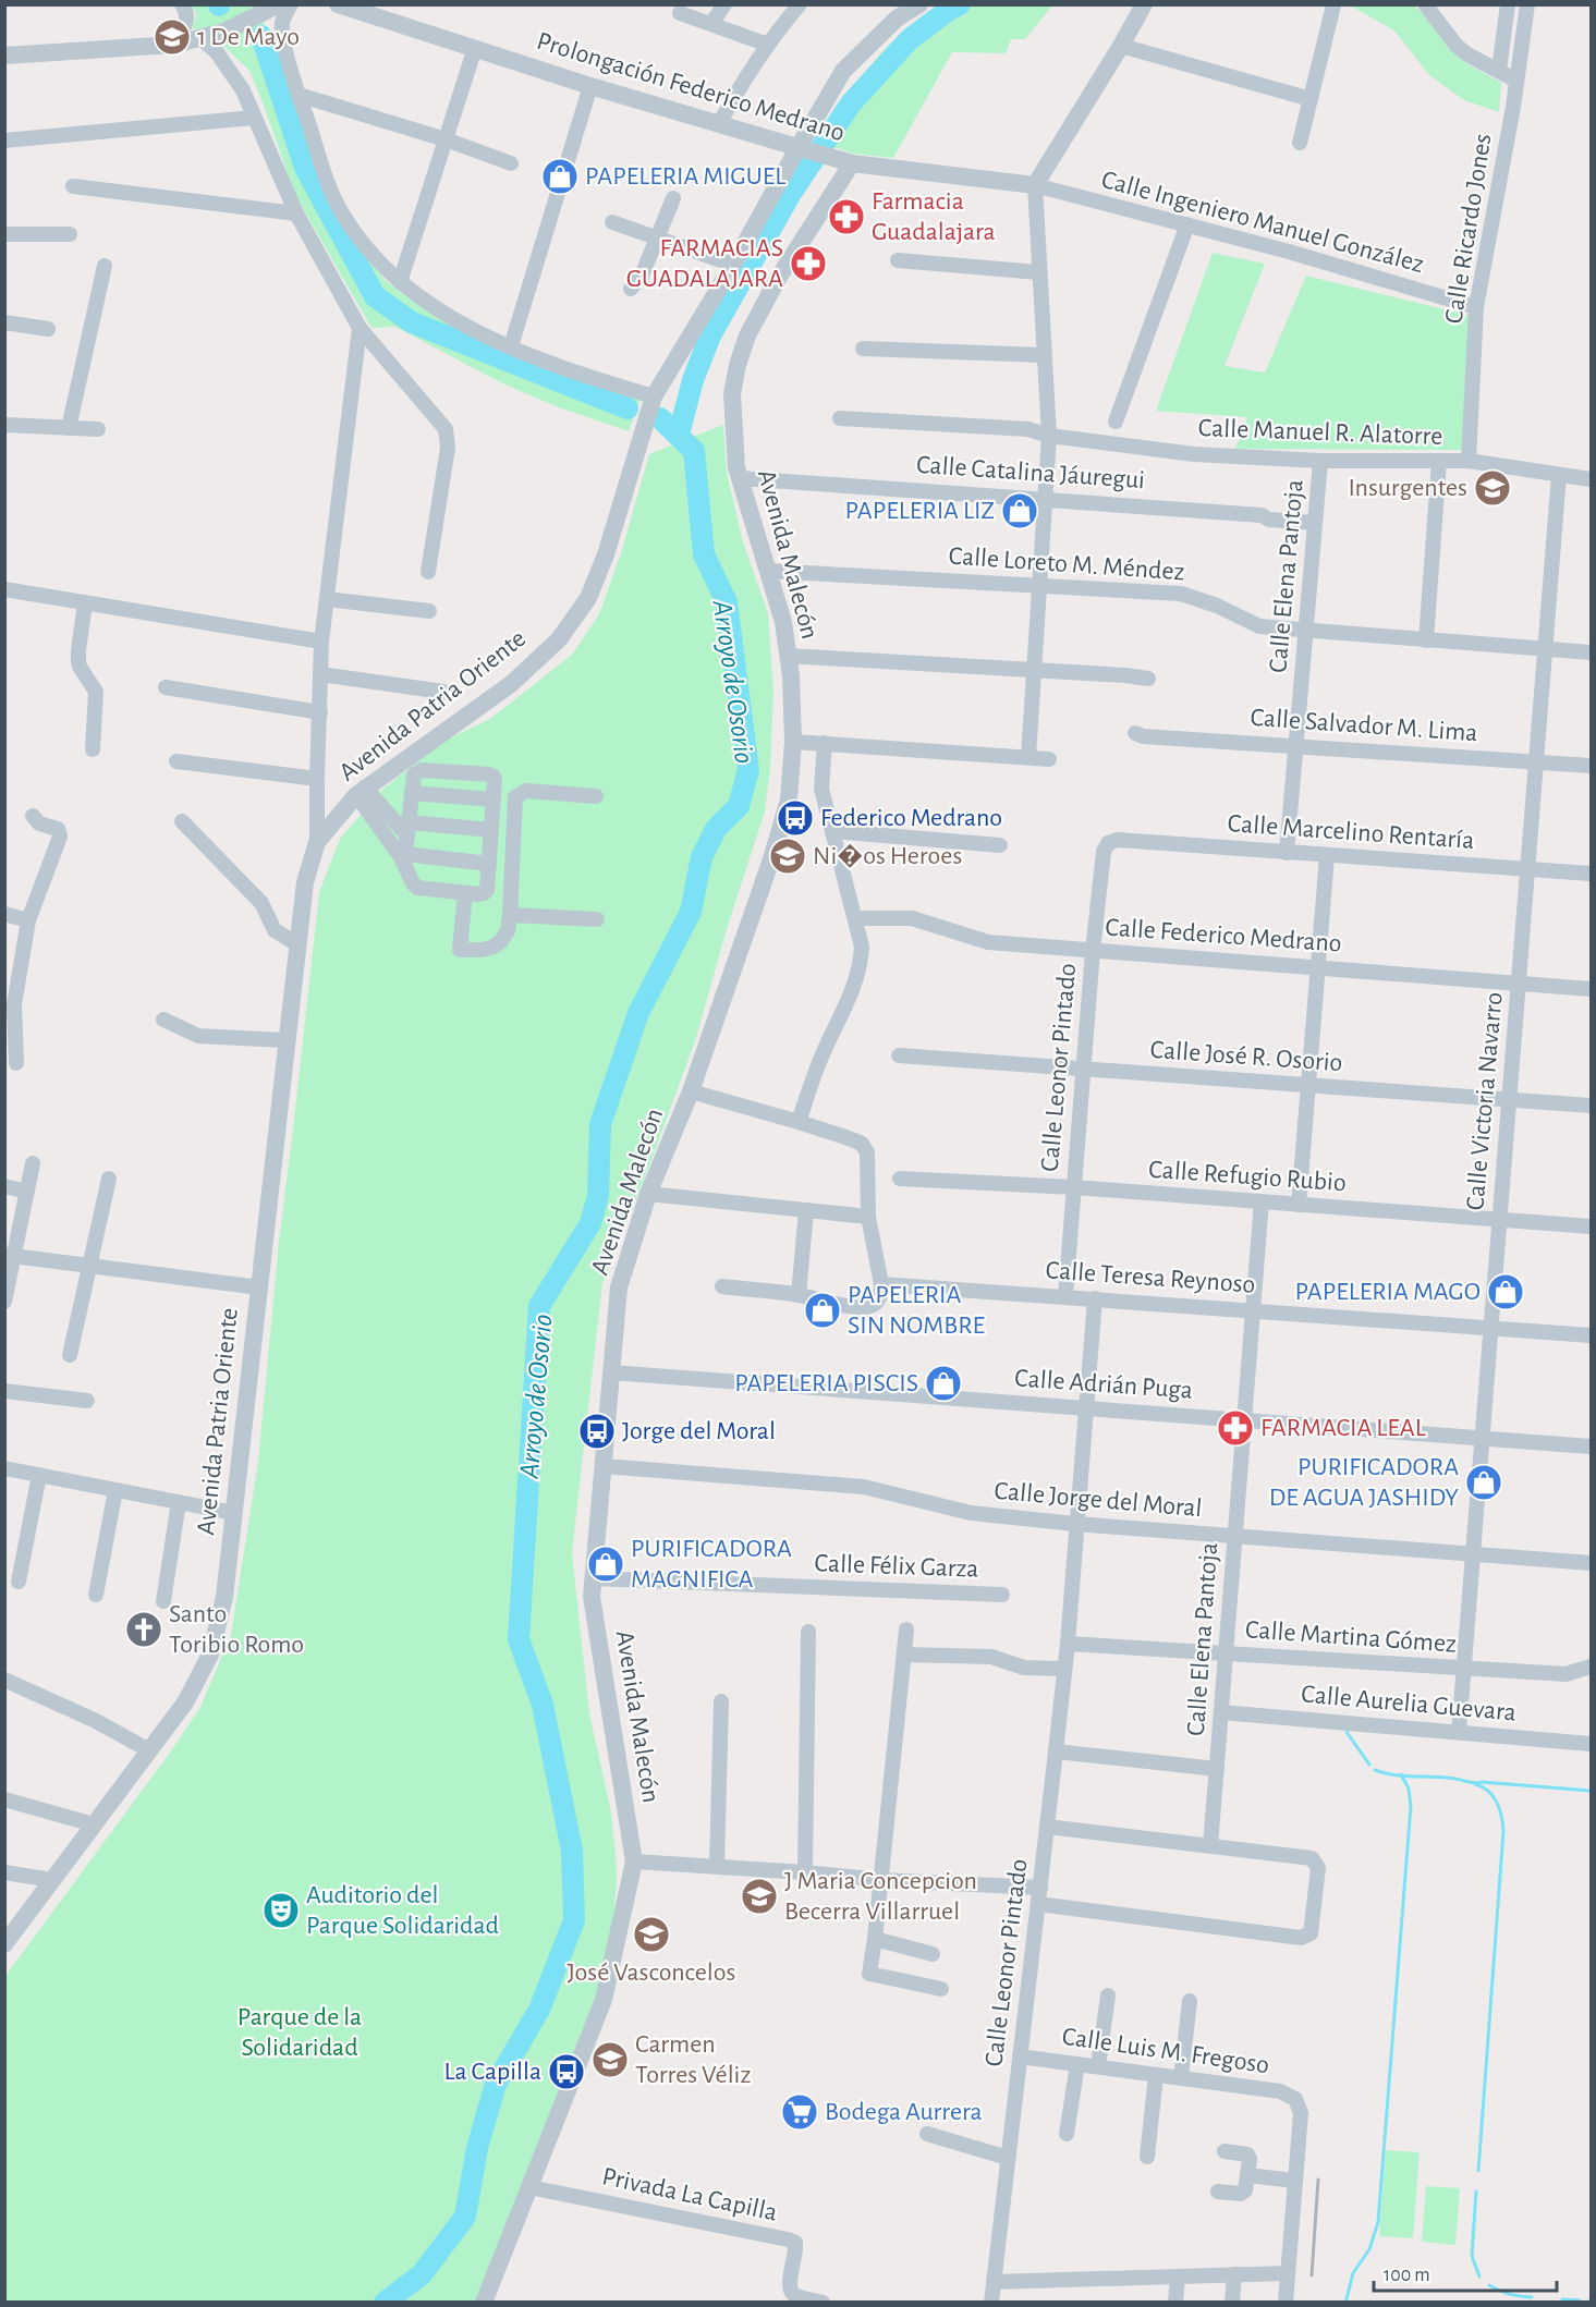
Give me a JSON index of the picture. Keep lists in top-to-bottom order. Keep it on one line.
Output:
{"streets":{"street":["Prolongación Federico Medrano","Calle Ingeniero Manuel González","Calle Ricardo Jones","Calle Manuel R. Alatorre","Calle Catalina Jáuregui","Avenida Malecón","Calle Loreto M. Méndez","Calle Elena Pantoja","Avenida Patria Oriente","Calle Salvador M. Lima","Calle Marcelino Rentaría","Calle Federico Medrano","Calle José R. Osorio","Calle Leonor Pintado","Calle Victoria Navarro","Calle Refugio Rubio","Calle Teresa Reynoso","Calle Adrián Puga","Calle Jorge del Moral","Calle Félix Garza","Calle Martina Gómez","Calle Aurelia Guevara","Calle Luis M. Fregoso","Privada La Capilla"]},"crossings":[["Prolongación Federico Medrano","Calle Ingeniero Manuel González"],["Prolongación Federico Medrano","Avenida Malecón"],["Prolongación Federico Medrano","Avenida Patria Oriente"],["Calle Ingeniero Manuel González","Calle Ricardo Jones"],["Calle Ricardo Jones","Calle Manuel R. Alatorre"],["Calle Manuel R. Alatorre","Calle Elena Pantoja"],["Calle Manuel R. Alatorre","Calle Victoria Navarro"],["Calle Catalina Jáuregui","Avenida Malecón"],["Calle Catalina Jáuregui","Calle Elena Pantoja"],["Avenida Malecón","Calle Loreto M. Méndez"],["Avenida Malecón","Calle Adrián Puga"],["Avenida Malecón","Calle Jorge del Moral"],["Avenida Malecón","Calle Félix Garza"],["Avenida Malecón","Privada La Capilla"],["Calle Loreto M. Méndez","Calle Elena Pantoja"],["Calle Loreto M. Méndez","Calle Victoria Navarro"],["Calle Elena Pantoja","Calle Salvador M. Lima"],["Calle Elena Pantoja","Calle Marcelino Rentaría"],["Calle Elena Pantoja","Calle Refugio Rubio"],["Calle Elena Pantoja","Calle Teresa Reynoso"],["Calle Elena Pantoja","Calle Adrián Puga"],["Calle Elena Pantoja","Calle Jorge del Moral"],["Calle Elena Pantoja","Calle Martina Gómez"],["Calle Elena Pantoja","Calle Aurelia Guevara"],["Calle Salvador M. Lima","Calle Victoria Navarro"],["Calle Marcelino Rentaría","Calle Leonor Pintado"],["Calle Marcelino Rentaría","Calle Victoria Navarro"],["Calle Federico Medrano","Calle Leonor Pintado"],["Calle Federico Medrano","Calle Victoria Navarro"],["Calle José R. Osorio","Calle Leonor Pintado"],["Calle José R. Osorio","Calle Victoria Navarro"],["Calle Leonor Pintado","Calle Refugio Rubio"],["Calle Leonor Pintado","Calle Teresa Reynoso"],["Calle Leonor Pintado","Calle Adrián Puga"],["Calle Leonor Pintado","Calle Jorge del Moral"],["Calle Leonor Pintado","Calle Martina Gómez"],["Calle Leonor Pintado","Calle Luis M. Fregoso"],["Calle Victoria Navarro","Calle Refugio Rubio"],["Calle Victoria Navarro","Calle Teresa Reynoso"],["Calle Victoria Navarro","Calle Adrián Puga"],["Calle Victoria Navarro","Calle Jorge del Moral"],["Calle Victoria Navarro","Calle Martina Gómez"],["Calle Victoria Navarro","Calle Aurelia Guevara"]],"water":["Arroyo de Osorio"],"parks":["Parque de la Solidaridad"],"places":{"school or university":["1 De Mayo","Insurgentes","Ni�os Heroes","J Maria Concepcion Becerra Villarruel","José Vasconcelos","Carmen Torres Véliz"],"shop":["PAPELERIA MIGUEL","PAPELERIA LIZ","PAPELERIA MAGO","PAPELERIA SIN NOMBRE","PAPELERIA PISCIS","PURIFICADORA DE AGUA JASHIDY","PURIFICADORA MAGNIFICA"],"pharmacy":["Farmacia Guadalajara","FARMACIAS GUADALAJARA","FARMACIA LEAL"],"bus stop":["Federico Medrano","Jorge del Moral","La Capilla"],"church":["Santo Toribio Romo"],"theatre":["Auditorio del Parque Solidaridad"],"supermarket":["Bodega Aurrera"]},"scale_bar":"100 m"}
